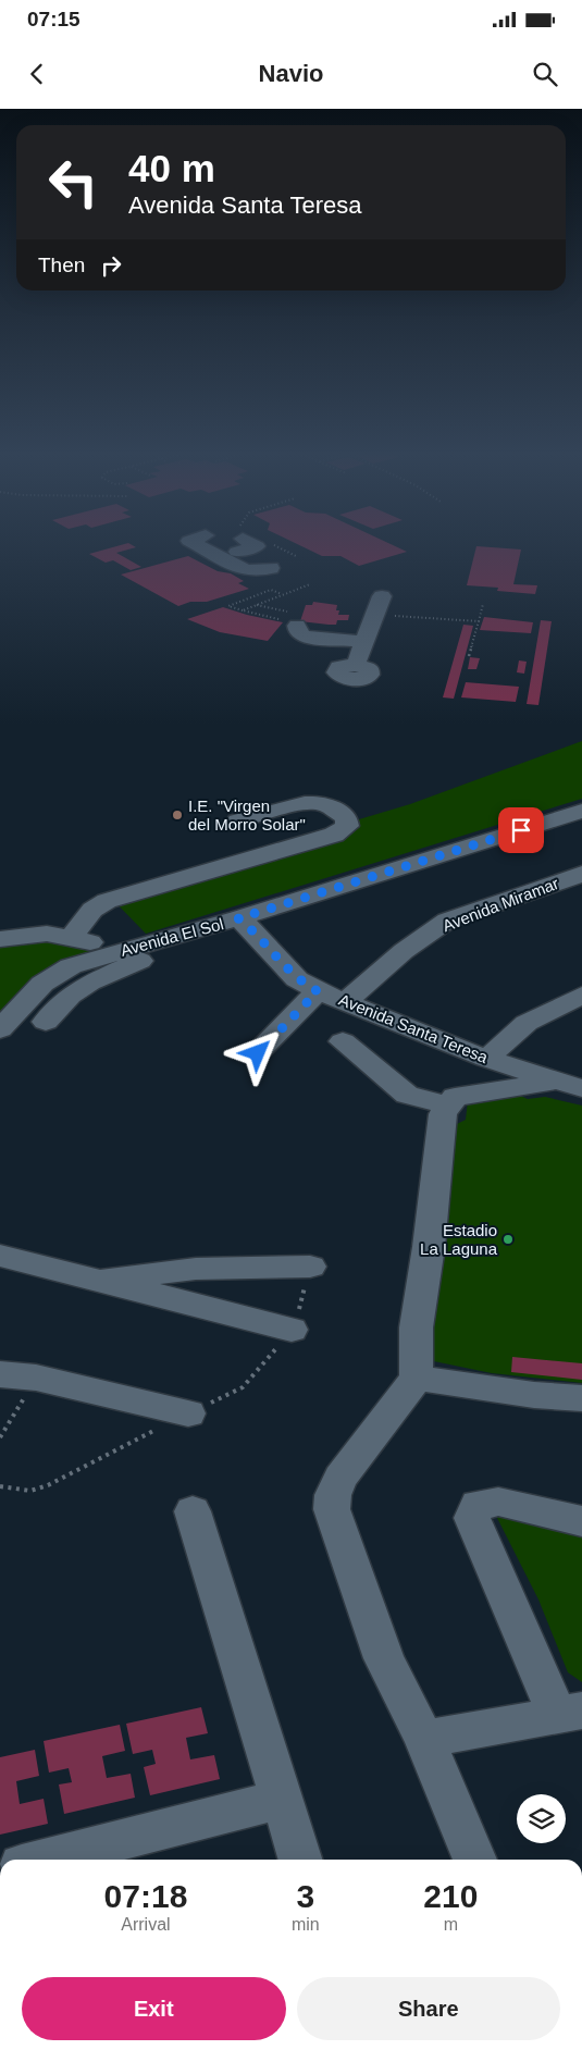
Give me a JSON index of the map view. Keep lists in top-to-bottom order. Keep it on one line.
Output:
{"streets":{"street":["Avenida Miramar","Avenida El Sol","Avenida Santa Teresa"]},"crossings":[["Avenida Miramar","Avenida Santa Teresa"],["Avenida El Sol","Avenida Santa Teresa"]],"places":["I.E. \"Virgen del Morro Solar\"","Estadio La Laguna"],"page":{"status":"07:15","header":"Navio","turn":["40 m","Avenida Santa Teresa"],"then":"Then","eta":["07:18","Arrival","3","min","210","m"],"buttons":["Exit","Share"]}}
